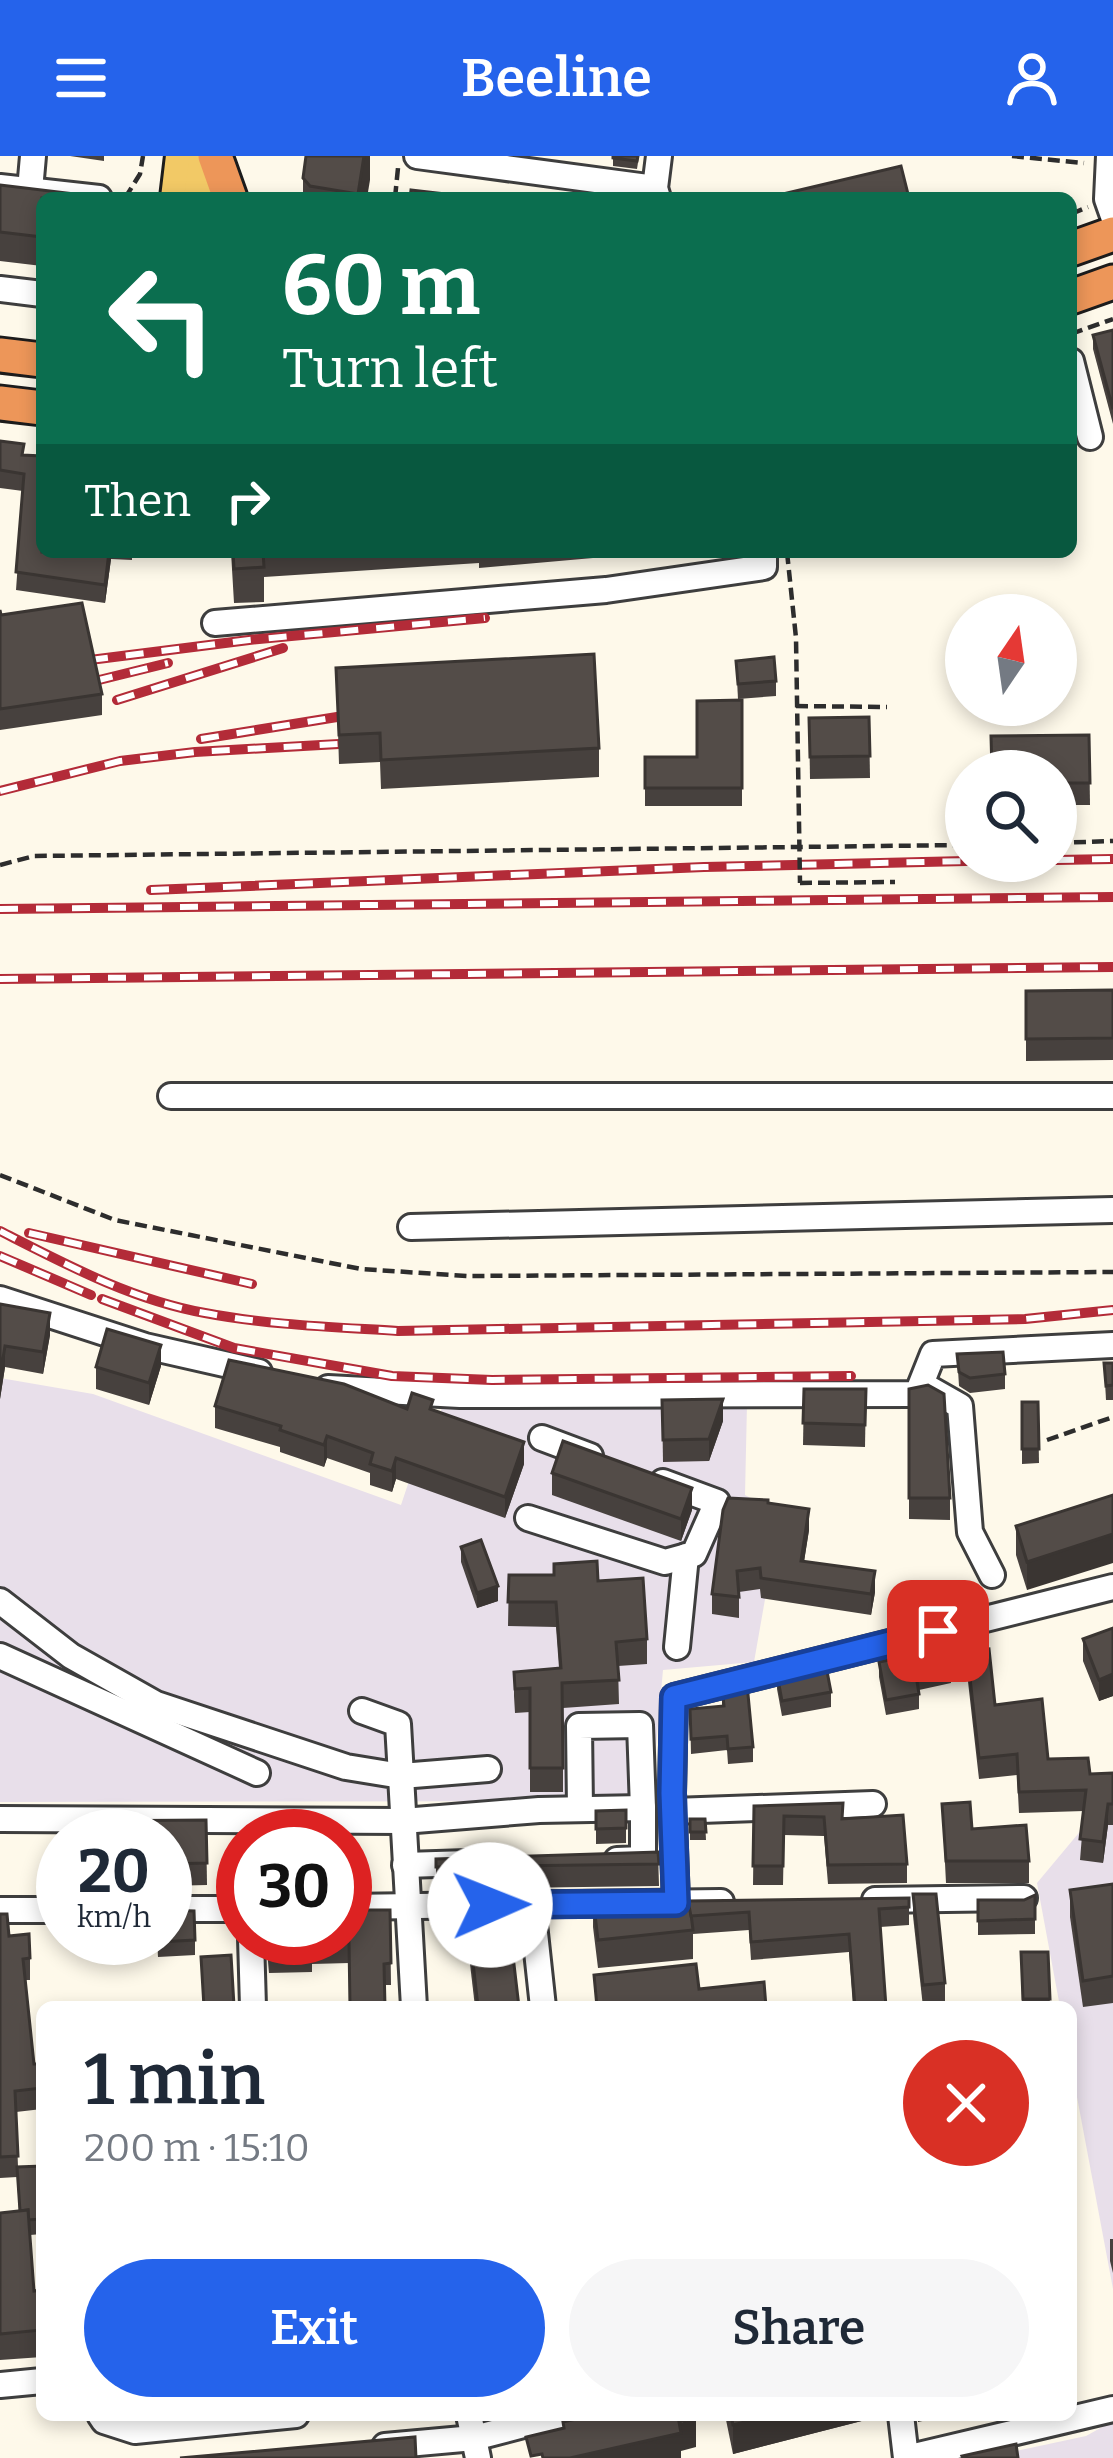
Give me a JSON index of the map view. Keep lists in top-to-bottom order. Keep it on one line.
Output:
{"north":"top","page":{"header":"Beeline","turn":["60 m","Turn left"],"then":"Then","speed":"20 km/h","limit":"30","heading":["1 min","200 m · 15:10"],"buttons":["Exit","Share"]}}
